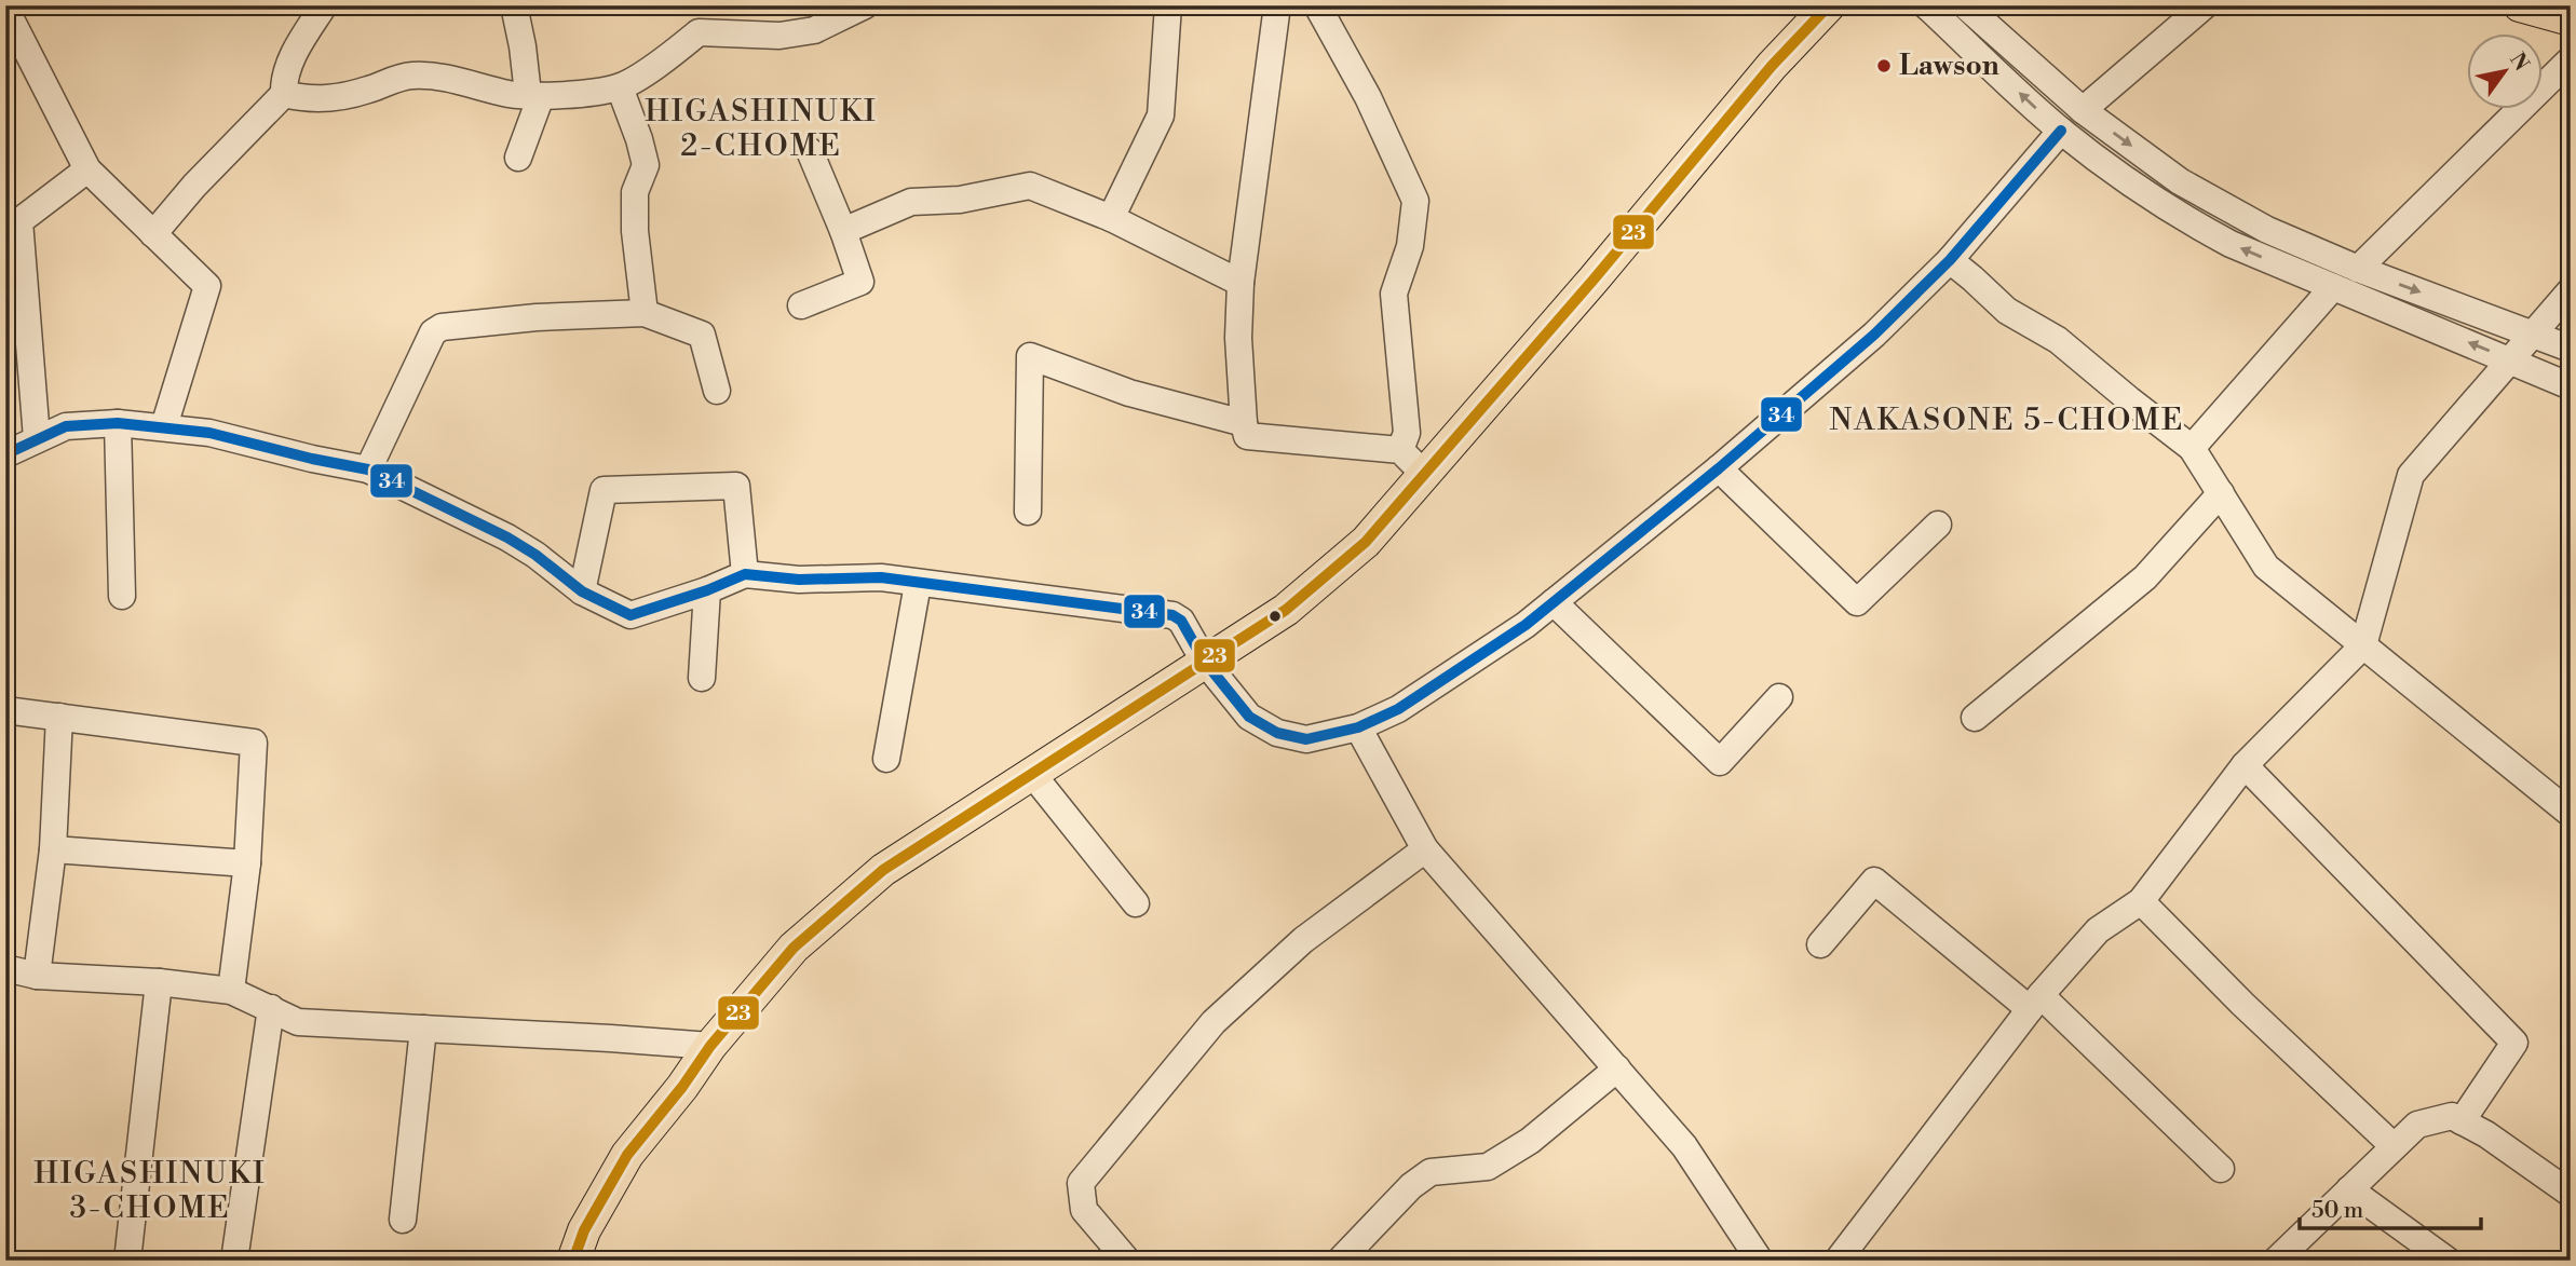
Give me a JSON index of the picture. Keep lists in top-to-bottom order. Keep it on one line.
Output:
{"districts":["HIGASHINUKI 2-CHOME","NAKASONE 5-CHOME","HIGASHINUKI 3-CHOME"],"places":["Lawson"],"lines":["transit line 23","transit line 34"],"scale_bar":"50 m","north":"top right"}
